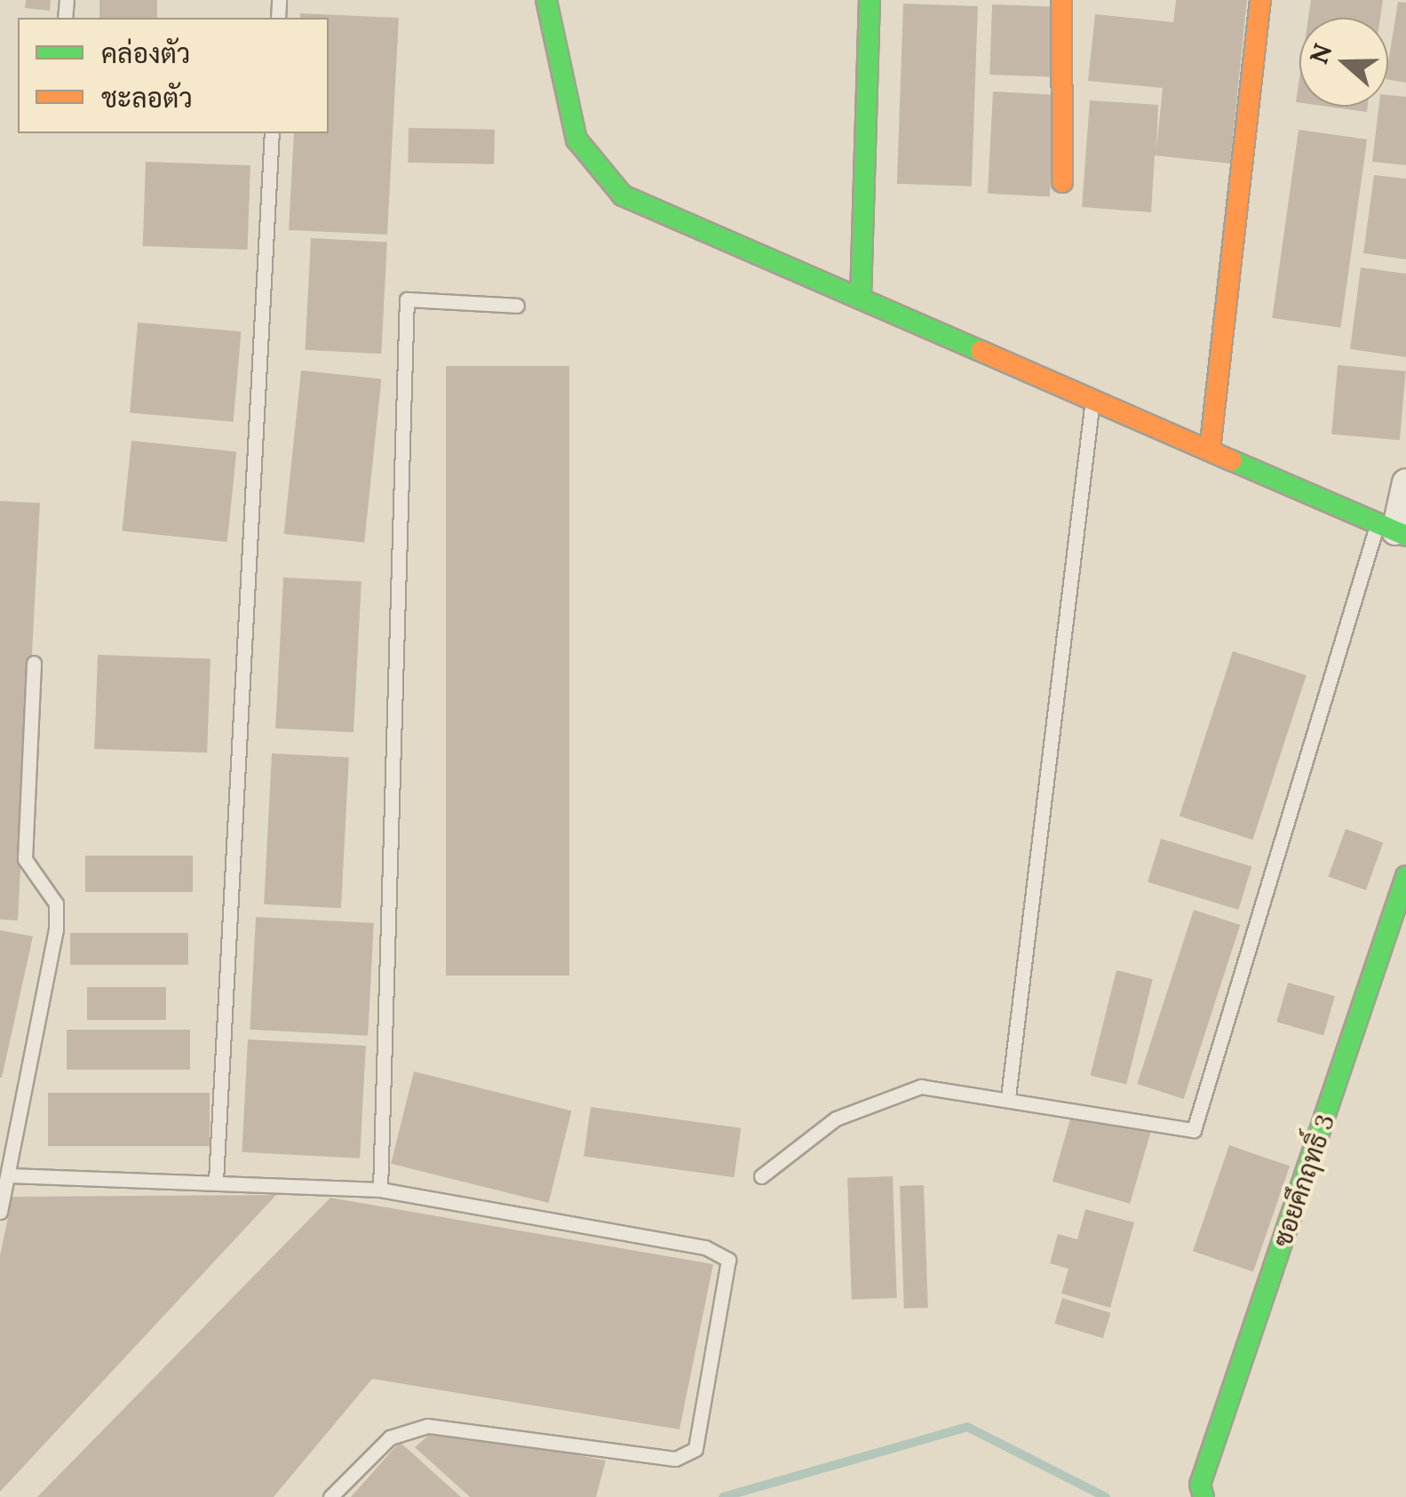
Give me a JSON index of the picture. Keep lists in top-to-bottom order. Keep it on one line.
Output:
{"streets":{"street":["ซอยคึกฤทธิ์ 3"]},"legend":["คล่องตัว","ชะลอตัว"],"north":"left"}
